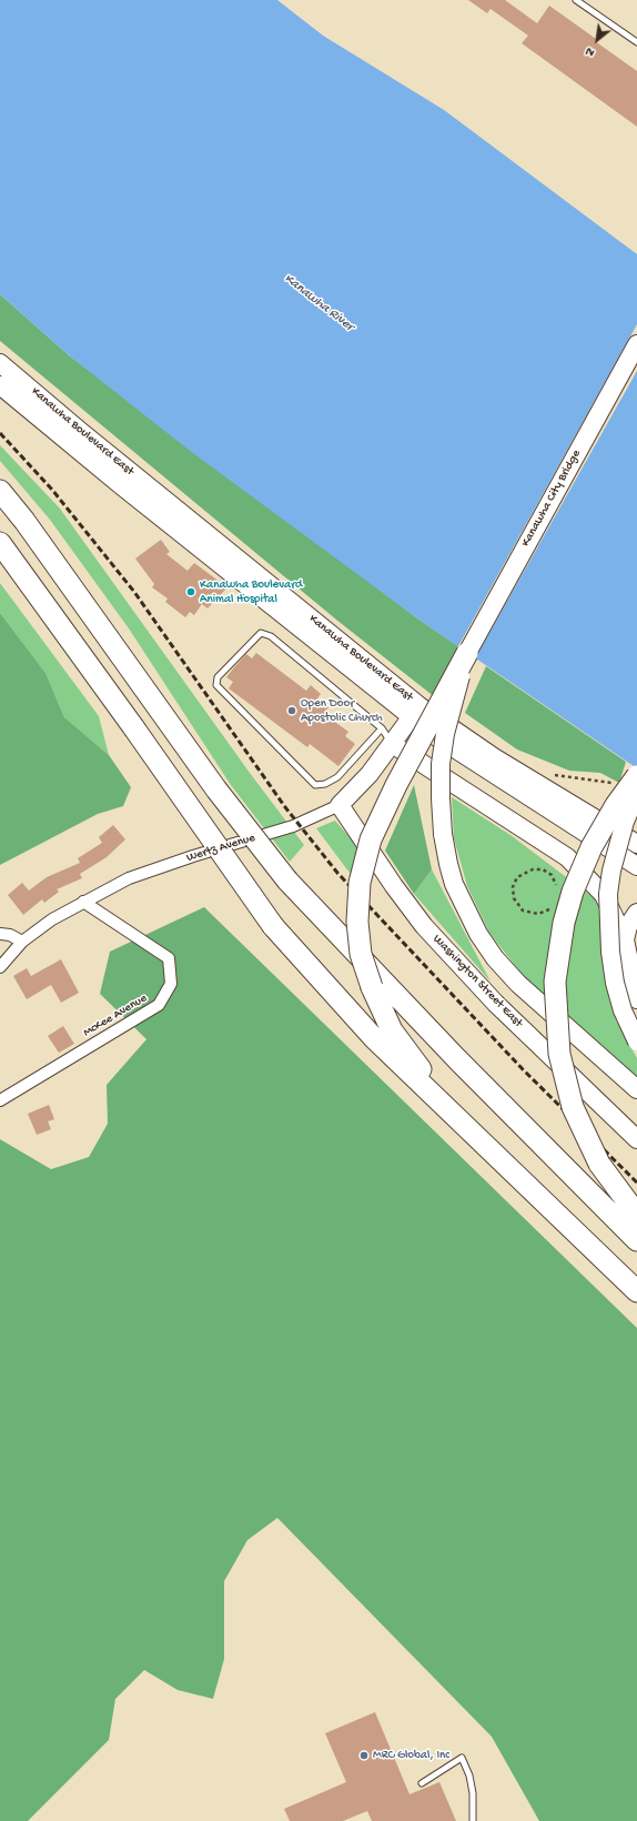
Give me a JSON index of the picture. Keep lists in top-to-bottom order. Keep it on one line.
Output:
{"streets":{"main road":["Kanawha Boulevard East","Kanawha City Bridge","Wertz Avenue","Washington Street East"],"street":["McKee Avenue"]},"crossings":[["Kanawha Boulevard East","Wertz Avenue"],["Wertz Avenue","Washington Street East"],["Wertz Avenue","McKee Avenue"]],"water":["Kanawha River"],"places":["Kanawha Boulevard Animal Hospital","Open Door Apostolic Church","MRC Global, Inc"],"north":"bottom left"}
